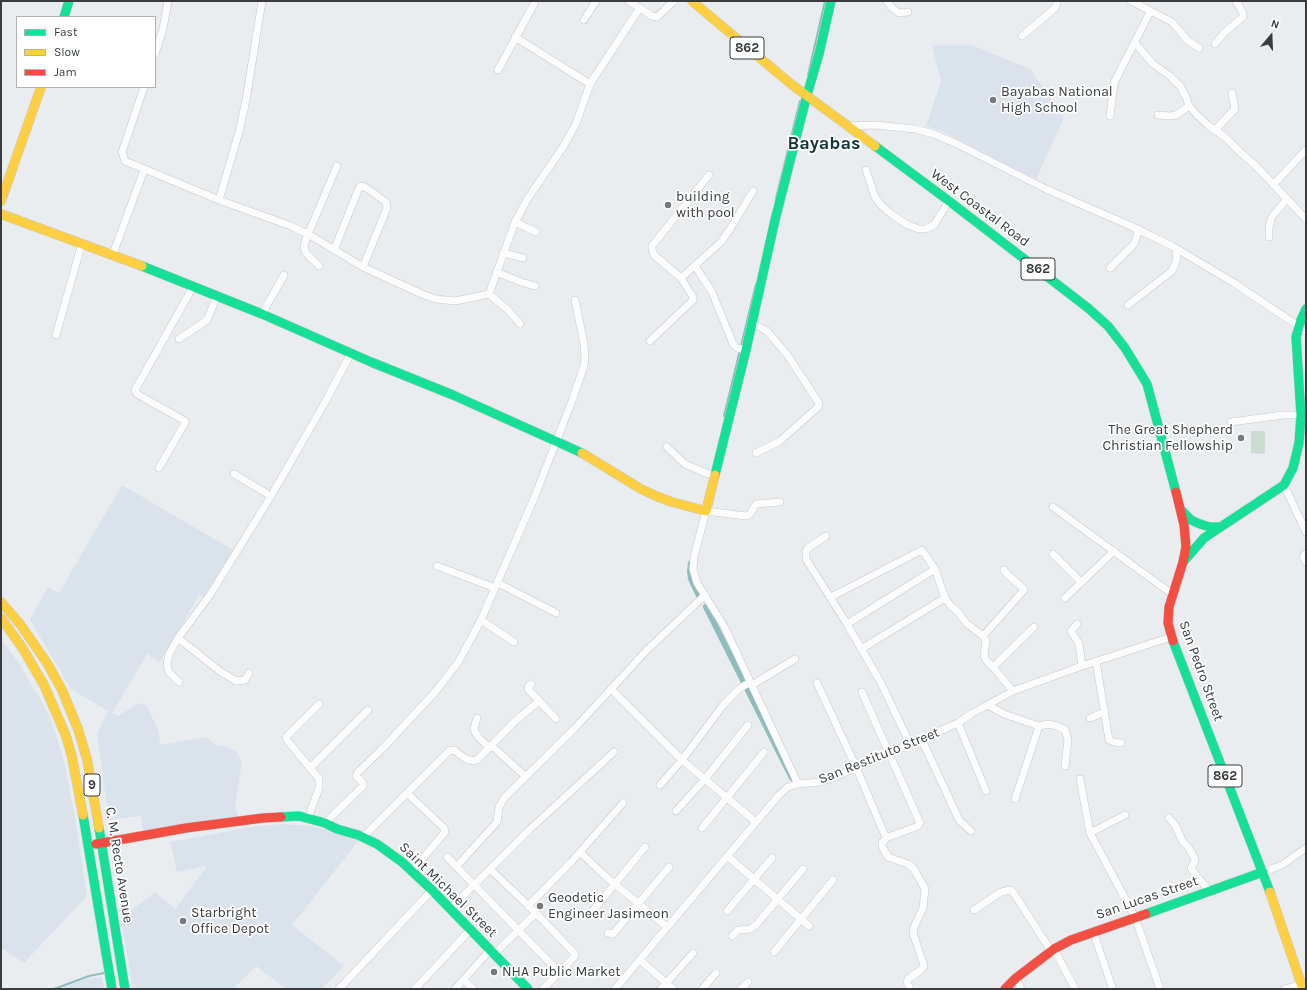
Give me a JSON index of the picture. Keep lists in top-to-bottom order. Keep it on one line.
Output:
{"streets":{"main road":["862","West Coastal Road","San Pedro Street","9","C. M. Recto Avenue","Saint Michael Street","San Lucas Street"],"street":["San Restituto Street"]},"crossings":[["West Coastal Road","San Pedro Street"],["San Pedro Street","San Restituto Street"],["San Pedro Street","San Lucas Street"],["C. M. Recto Avenue","Saint Michael Street"]],"districts":["Bayabas"],"places":["Bayabas National High School","building with pool","The Great Shepherd Christian Fellowship","Geodetic Engineer Jasimeon","Starbright Office Depot","NHA Public Market"],"legend":["Fast","Slow","Jam"],"north":"top"}
